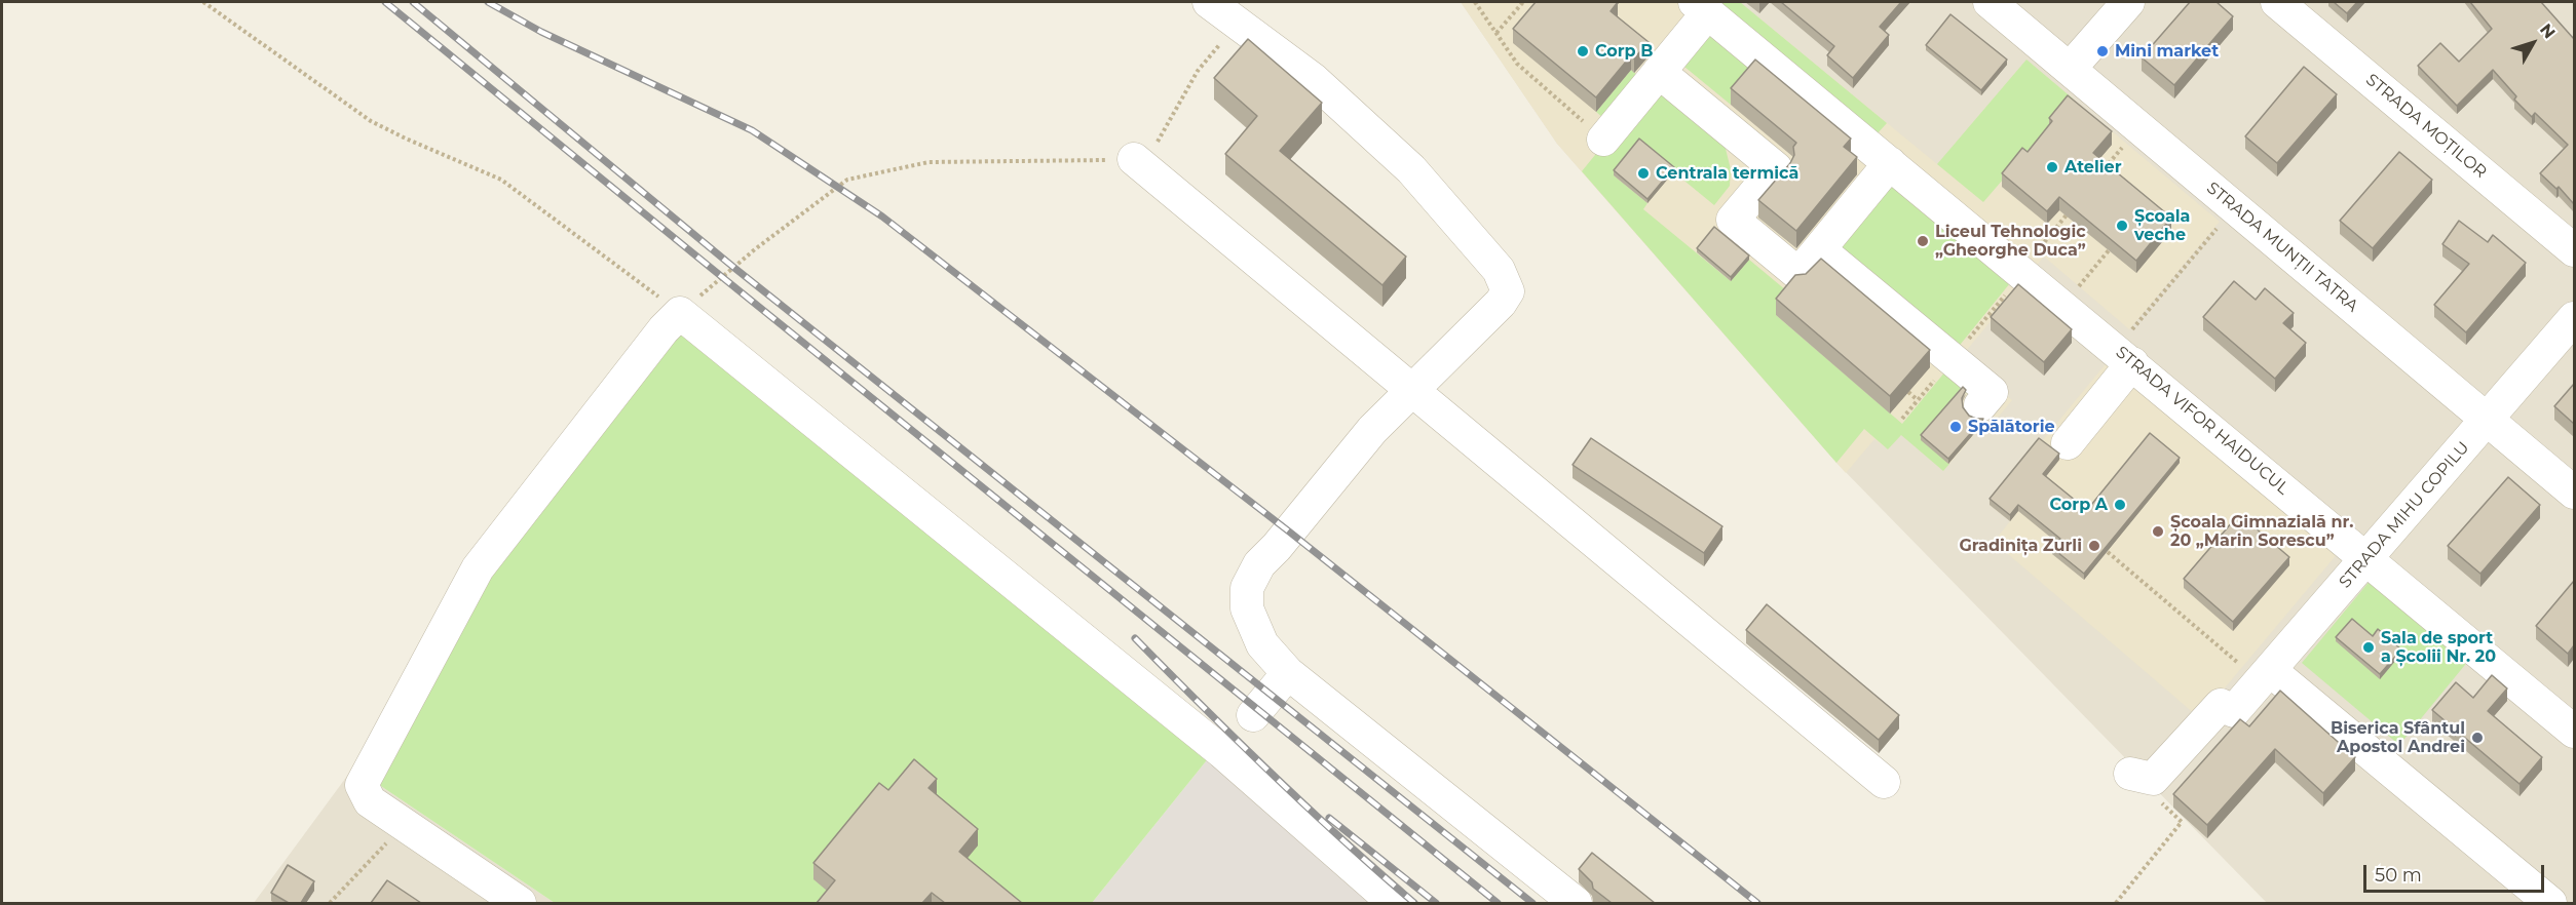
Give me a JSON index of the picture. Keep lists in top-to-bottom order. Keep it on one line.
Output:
{"streets":{"street":["STRADA MOȚILOR","STRADA MUNȚII TATRA","STRADA VIFOR HAIDUCUL","STRADA MIHU COPILU"]},"crossings":[["STRADA MUNȚII TATRA","STRADA MIHU COPILU"],["STRADA VIFOR HAIDUCUL","STRADA MIHU COPILU"]],"places":["Corp B","Mini market","Atelier","Centrala termică","Școala veche","Liceul Tehnologic „Gheorghe Duca”","Spălătorie","Corp A","Școala Gimnazială nr. 20 „Marin Sorescu”","Gradinița Zurli","Sala de sport a Școlii Nr. 20","Biserica Sfântul Apostol Andrei"],"scale_bar":"50 m","north":"top right"}
